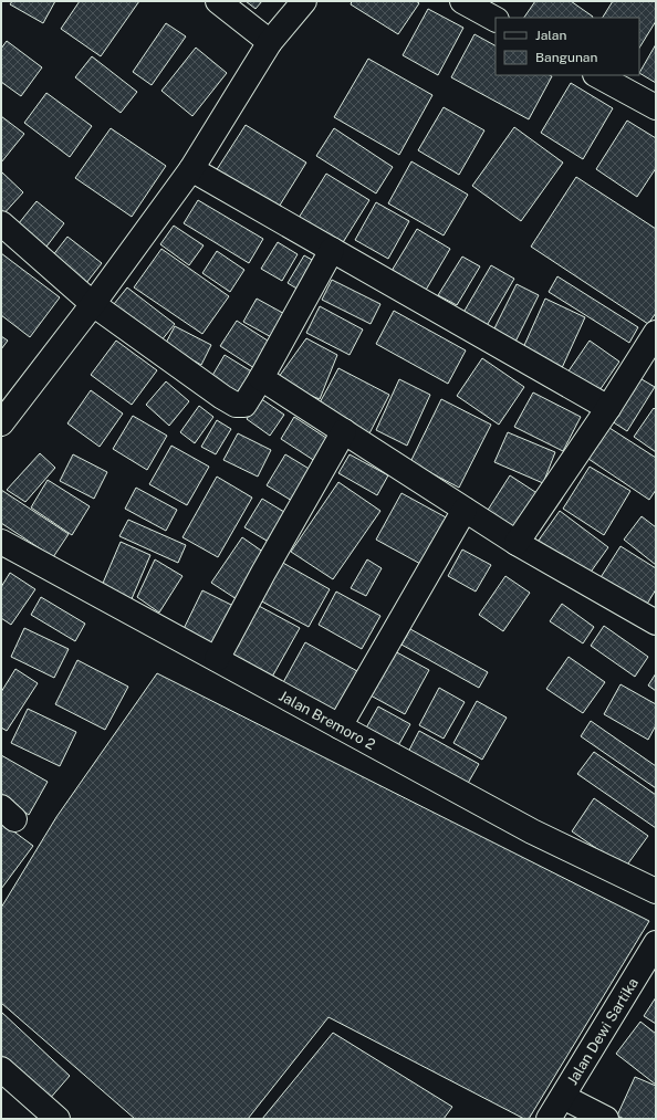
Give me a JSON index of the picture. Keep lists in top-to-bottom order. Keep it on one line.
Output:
{"streets":{"street":["Jalan Bremoro 2","Jalan Dewi Sartika"]},"legend":["Jalan","Bangunan"]}
